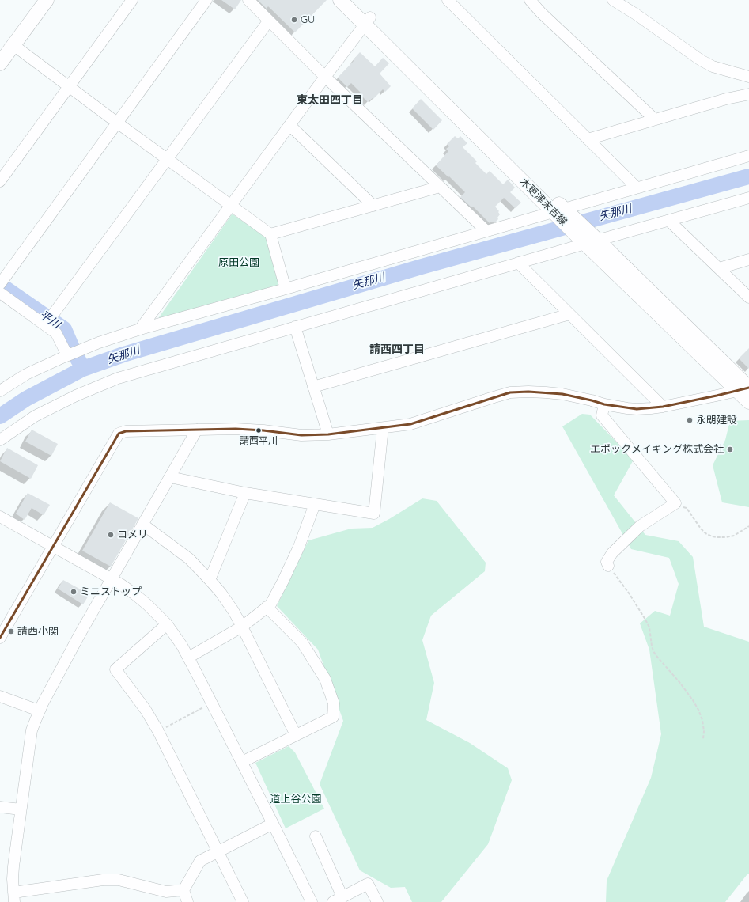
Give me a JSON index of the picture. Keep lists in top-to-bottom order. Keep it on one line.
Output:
{"streets":{"main road":["木更津末吉線"]},"districts":["東太田四丁目","請西四丁目"],"water":["矢那川","平川"],"parks":["原田公園","道上谷公園"],"places":["GU","永朗建設","請西平川","エポックメイキング株式会社","コメリ","ミニストップ","請西小関"]}
